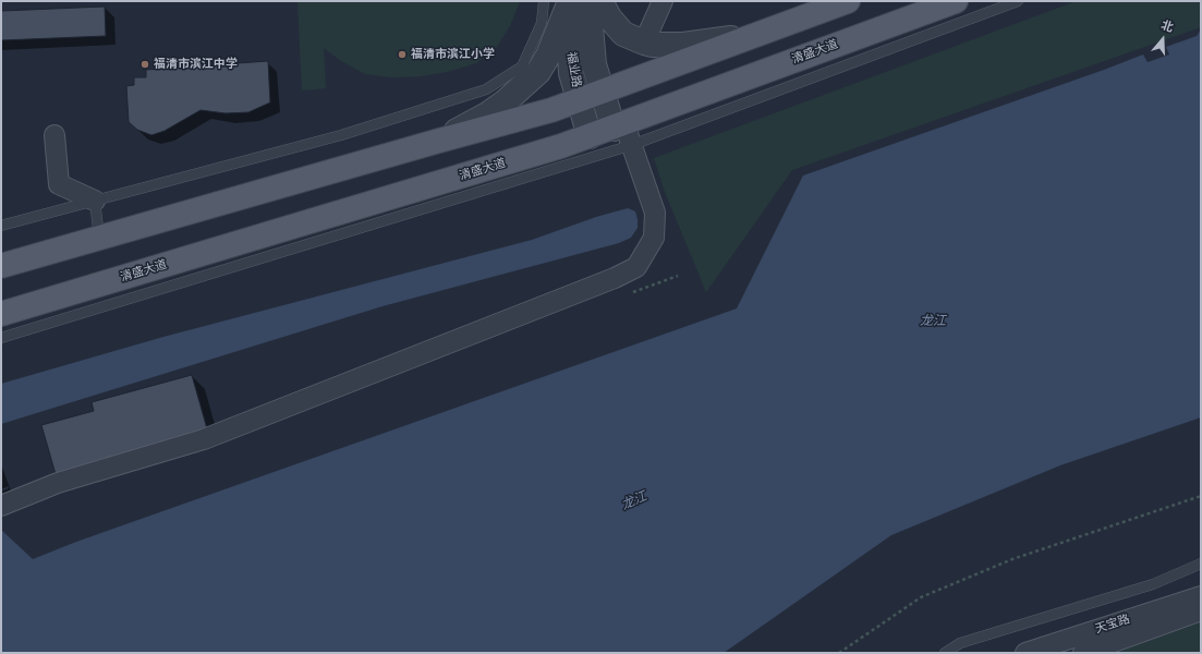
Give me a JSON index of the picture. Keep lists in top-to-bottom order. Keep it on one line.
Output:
{"streets":{"main road":["清盛大道"],"street":["福业路","天宝路"]},"crossings":[["清盛大道","福业路"]],"water":["龙江"],"places":["福清市滨江小学","福清市滨江中学"],"north":"top"}
